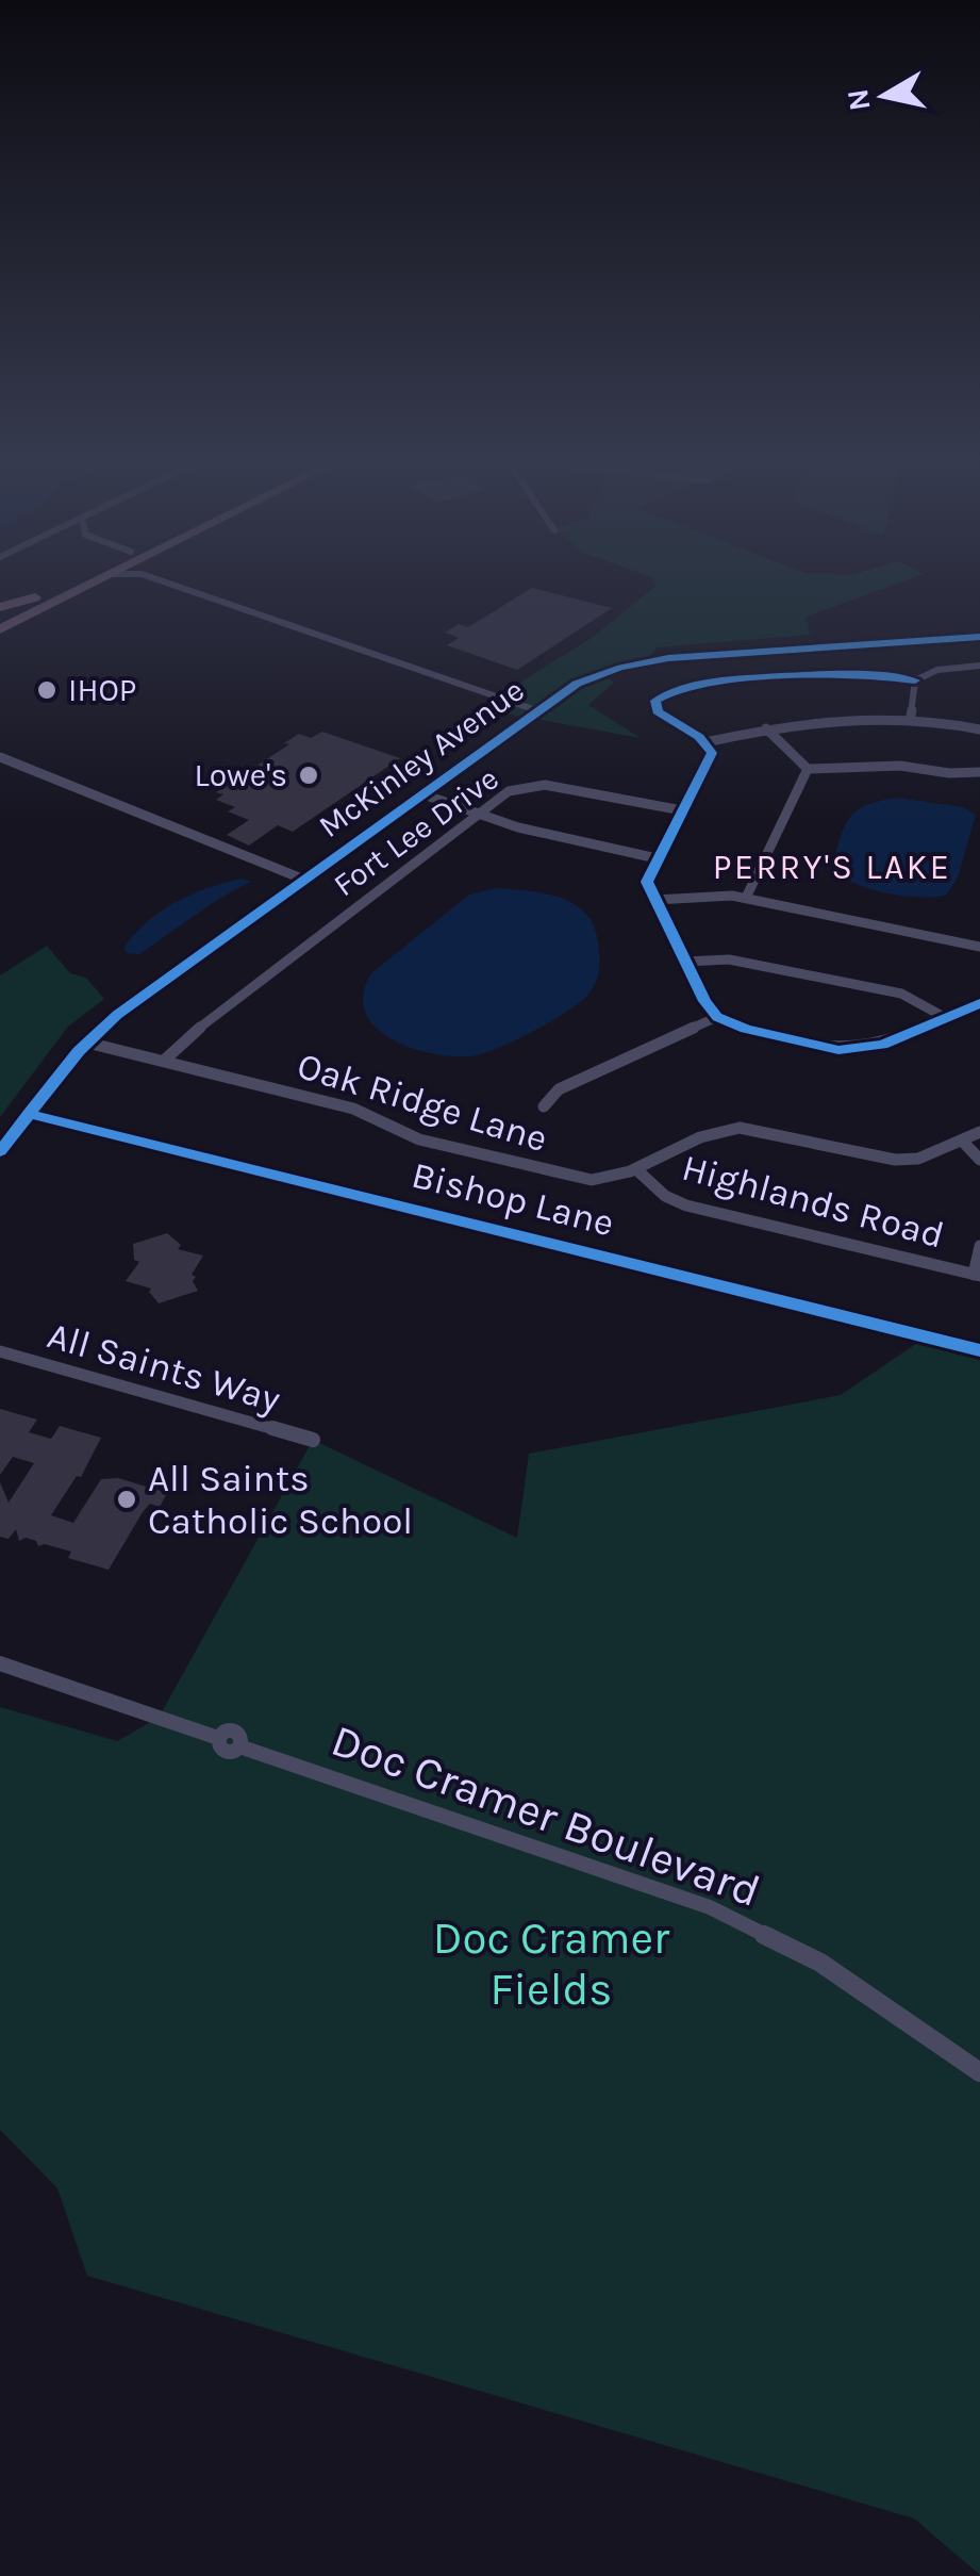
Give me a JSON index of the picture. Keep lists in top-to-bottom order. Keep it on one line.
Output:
{"streets":{"street":["McKinley Avenue","Fort Lee Drive","Oak Ridge Lane","Bishop Lane","Highlands Road","All Saints Way","Doc Cramer Boulevard"]},"crossings":[["McKinley Avenue","Oak Ridge Lane"],["McKinley Avenue","Bishop Lane"],["Fort Lee Drive","Oak Ridge Lane"],["Oak Ridge Lane","Highlands Road"]],"districts":["PERRY'S LAKE"],"parks":["Doc Cramer Fields"],"places":["IHOP","Lowe's","All Saints Catholic School"],"north":"left"}
